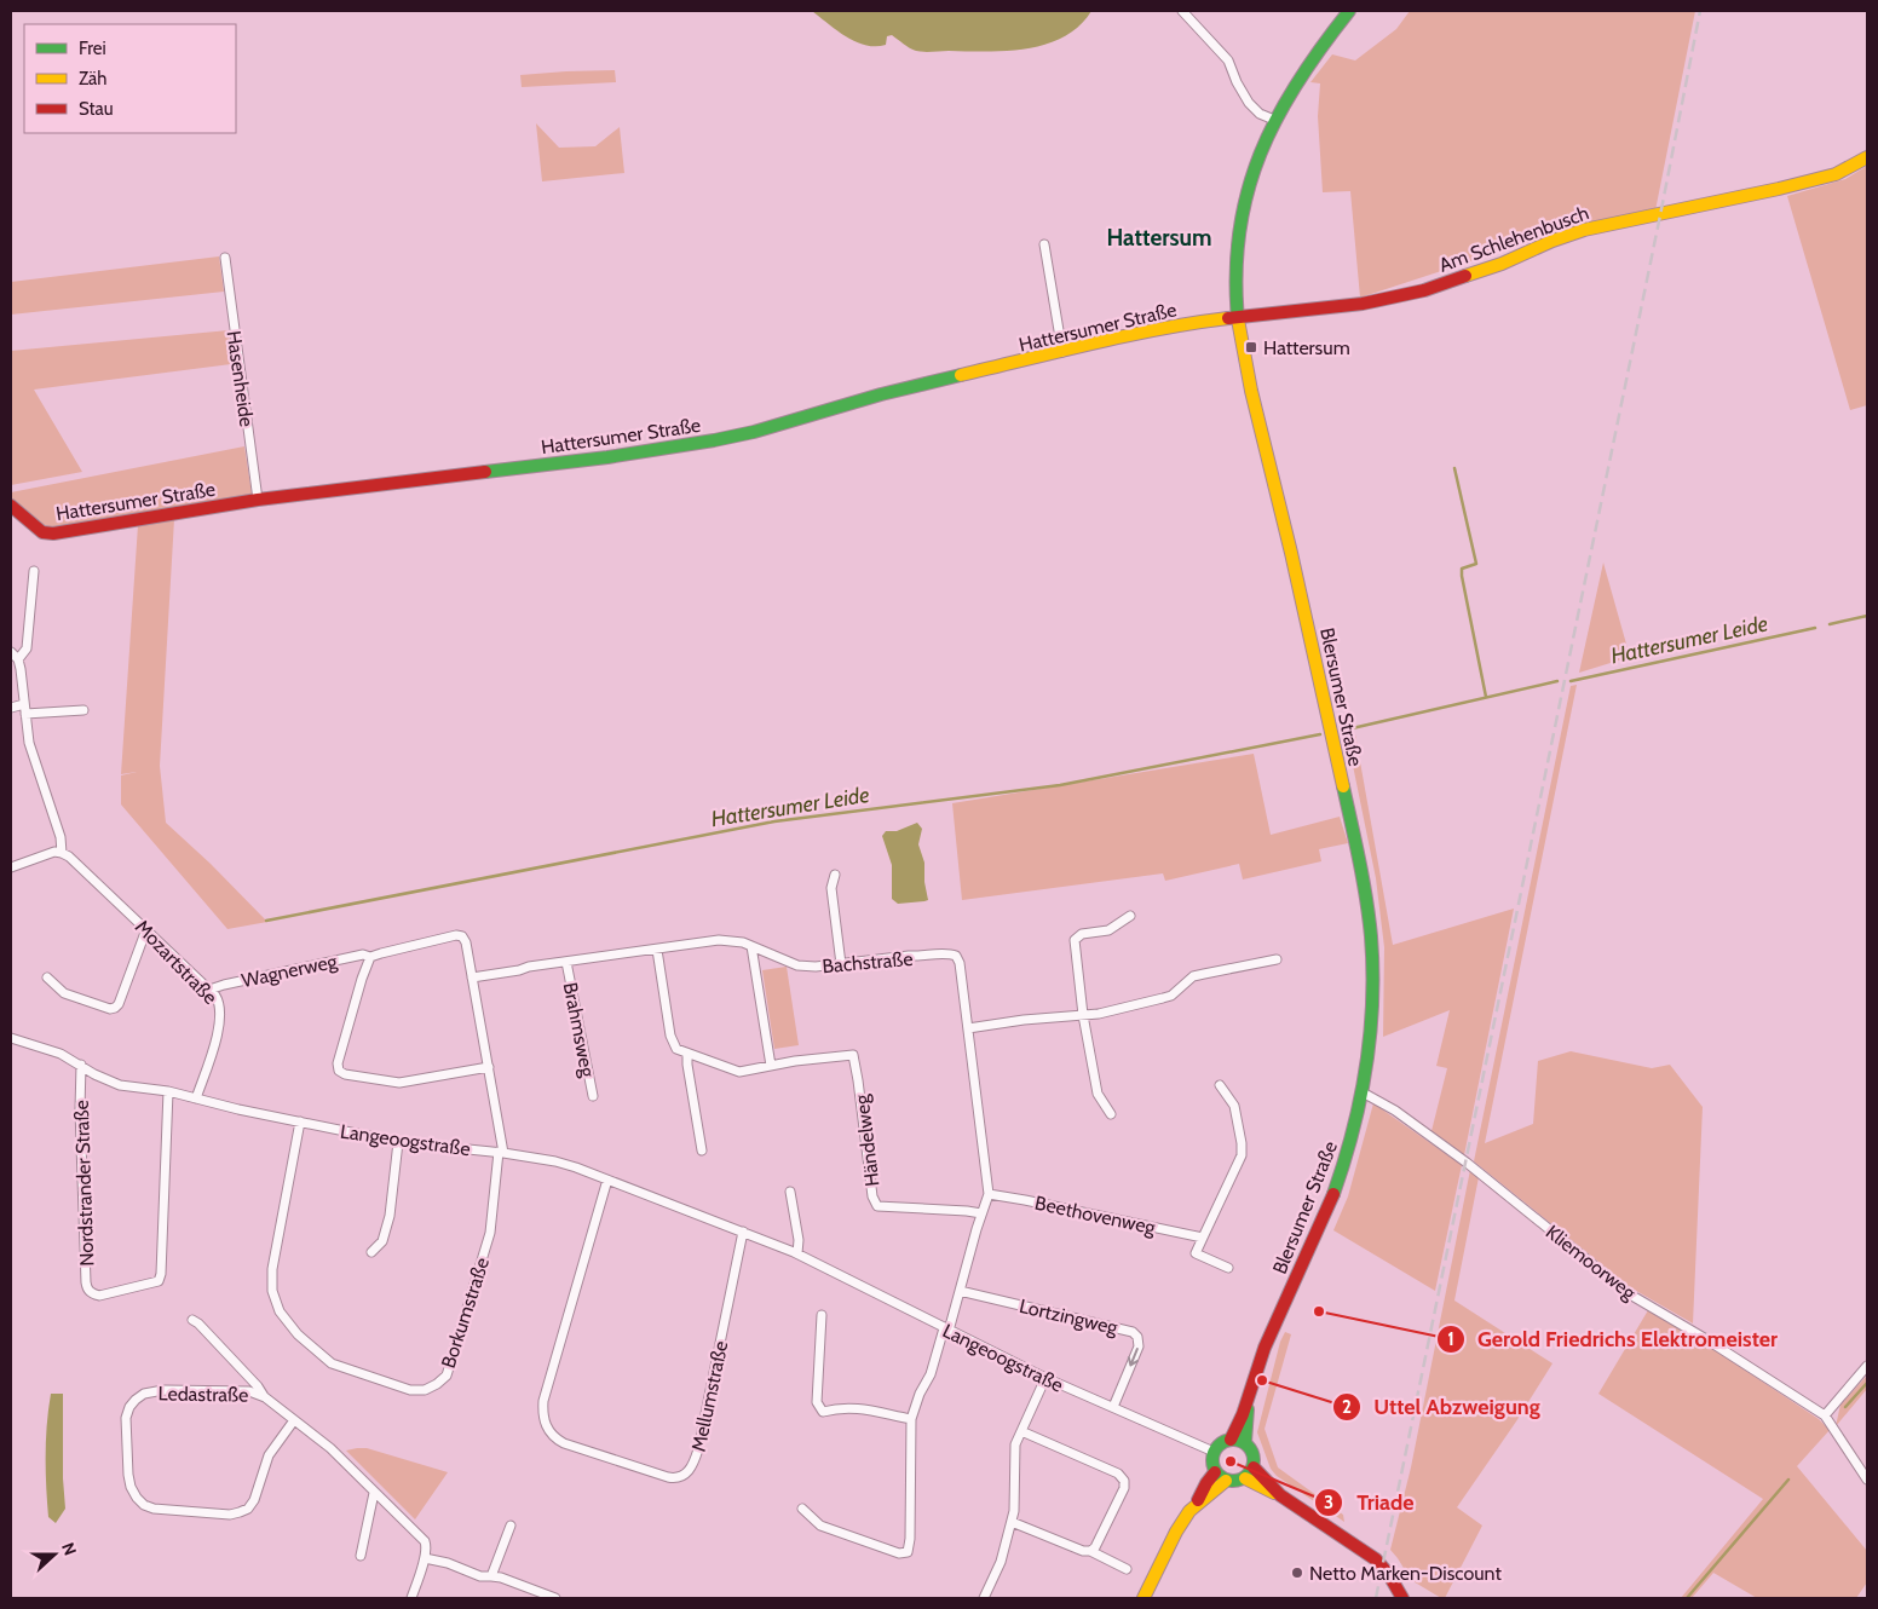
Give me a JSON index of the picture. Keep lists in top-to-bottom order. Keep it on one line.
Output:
{"streets":{"street":["Am Schlehenbusch","Hattersumer Straße","Hasenheide","Blersumer Straße","Mozartstraße","Bachstraße","Wagnerweg","Brahmsweg","Langeoogstraße","Händelweg","Nordstrander Straße","Beethovenweg","Kliemoorweg","Borkumstraße","Lortzingweg","Ledastraße","Mellumstraße"]},"crossings":[["Am Schlehenbusch","Hattersumer Straße"],["Am Schlehenbusch","Blersumer Straße"],["Hattersumer Straße","Hasenheide"],["Hattersumer Straße","Blersumer Straße"],["Blersumer Straße","Langeoogstraße"],["Blersumer Straße","Kliemoorweg"],["Mozartstraße","Wagnerweg"],["Mozartstraße","Langeoogstraße"],["Bachstraße","Wagnerweg"],["Bachstraße","Brahmsweg"],["Bachstraße","Langeoogstraße"],["Bachstraße","Händelweg"],["Bachstraße","Beethovenweg"],["Bachstraße","Lortzingweg"],["Langeoogstraße","Nordstrander Straße"],["Langeoogstraße","Borkumstraße"],["Langeoogstraße","Lortzingweg"],["Langeoogstraße","Mellumstraße"]],"districts":["Hattersum"],"water":["Hattersumer Leide"],"places":{"transit":["Hattersum"],"other":["Gerold Friedrichs Elektromeister","Uttel Abzweigung","Triade","Netto Marken-Discount"]},"legend":["Frei","Zäh","Stau"],"north":"right"}
